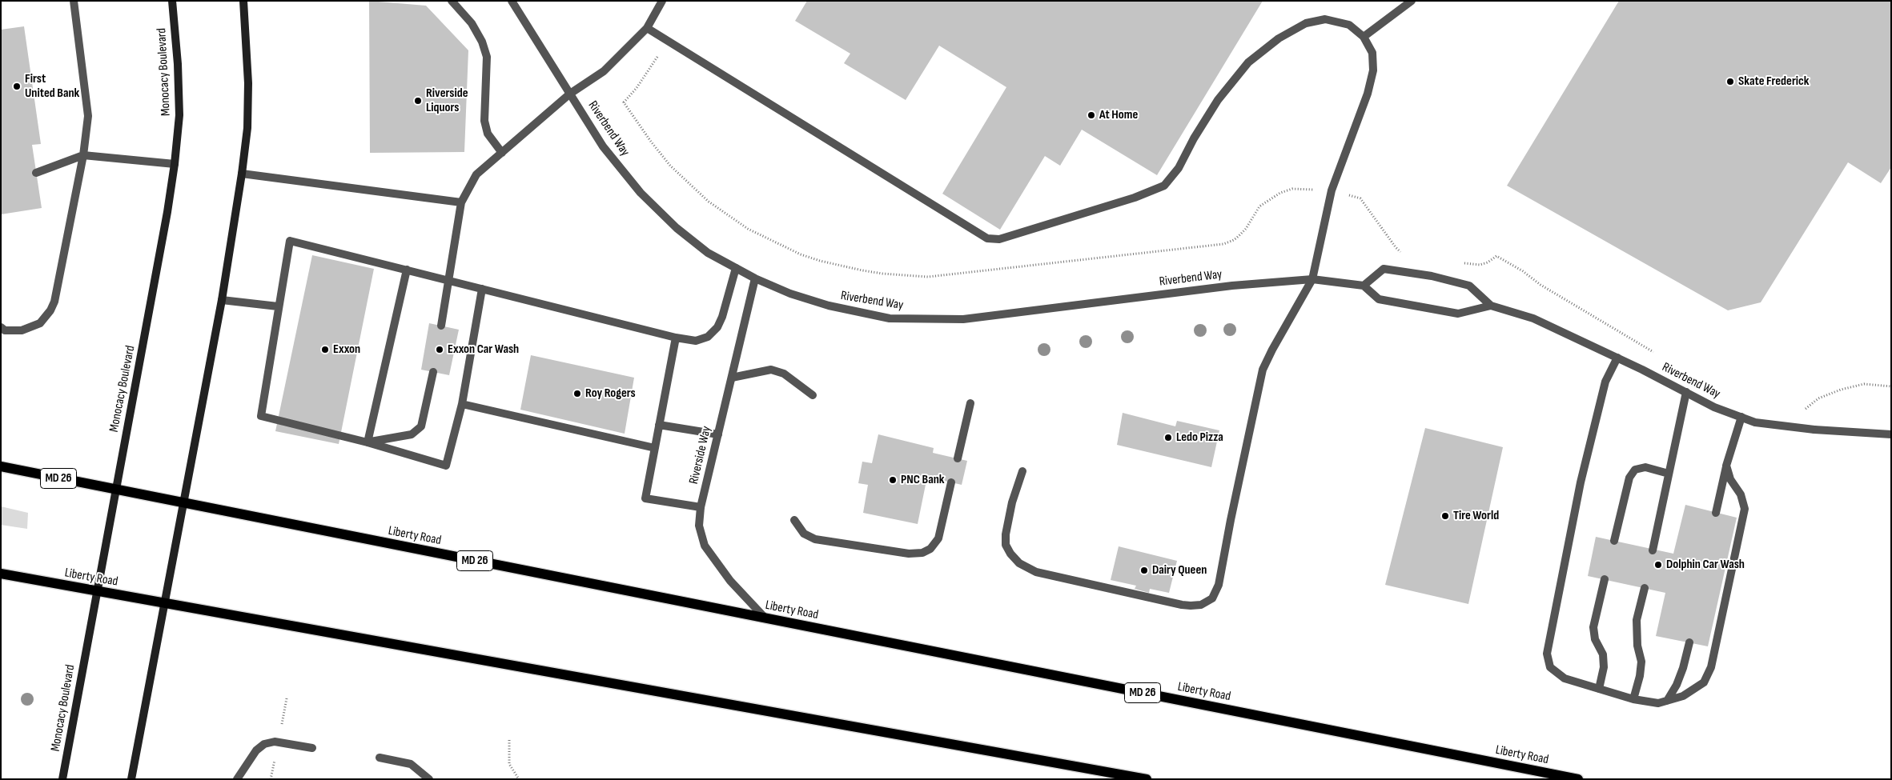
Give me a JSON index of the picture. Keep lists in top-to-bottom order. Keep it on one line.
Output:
{"streets":{"main road":["Monocacy Boulevard","MD 26","Liberty Road"],"street":["Riverbend Way","Riverside Way"]},"crossings":[["Monocacy Boulevard","Liberty Road"],["Riverbend Way","Riverside Way"],["Riverside Way","Liberty Road"]],"places":["Skate Frederick","First United Bank","Riverside Liquors","At Home","Exxon","Exxon Car Wash","Roy Rogers","Ledo Pizza","PNC Bank","Tire World","Dolphin Car Wash","Dairy Queen"]}
